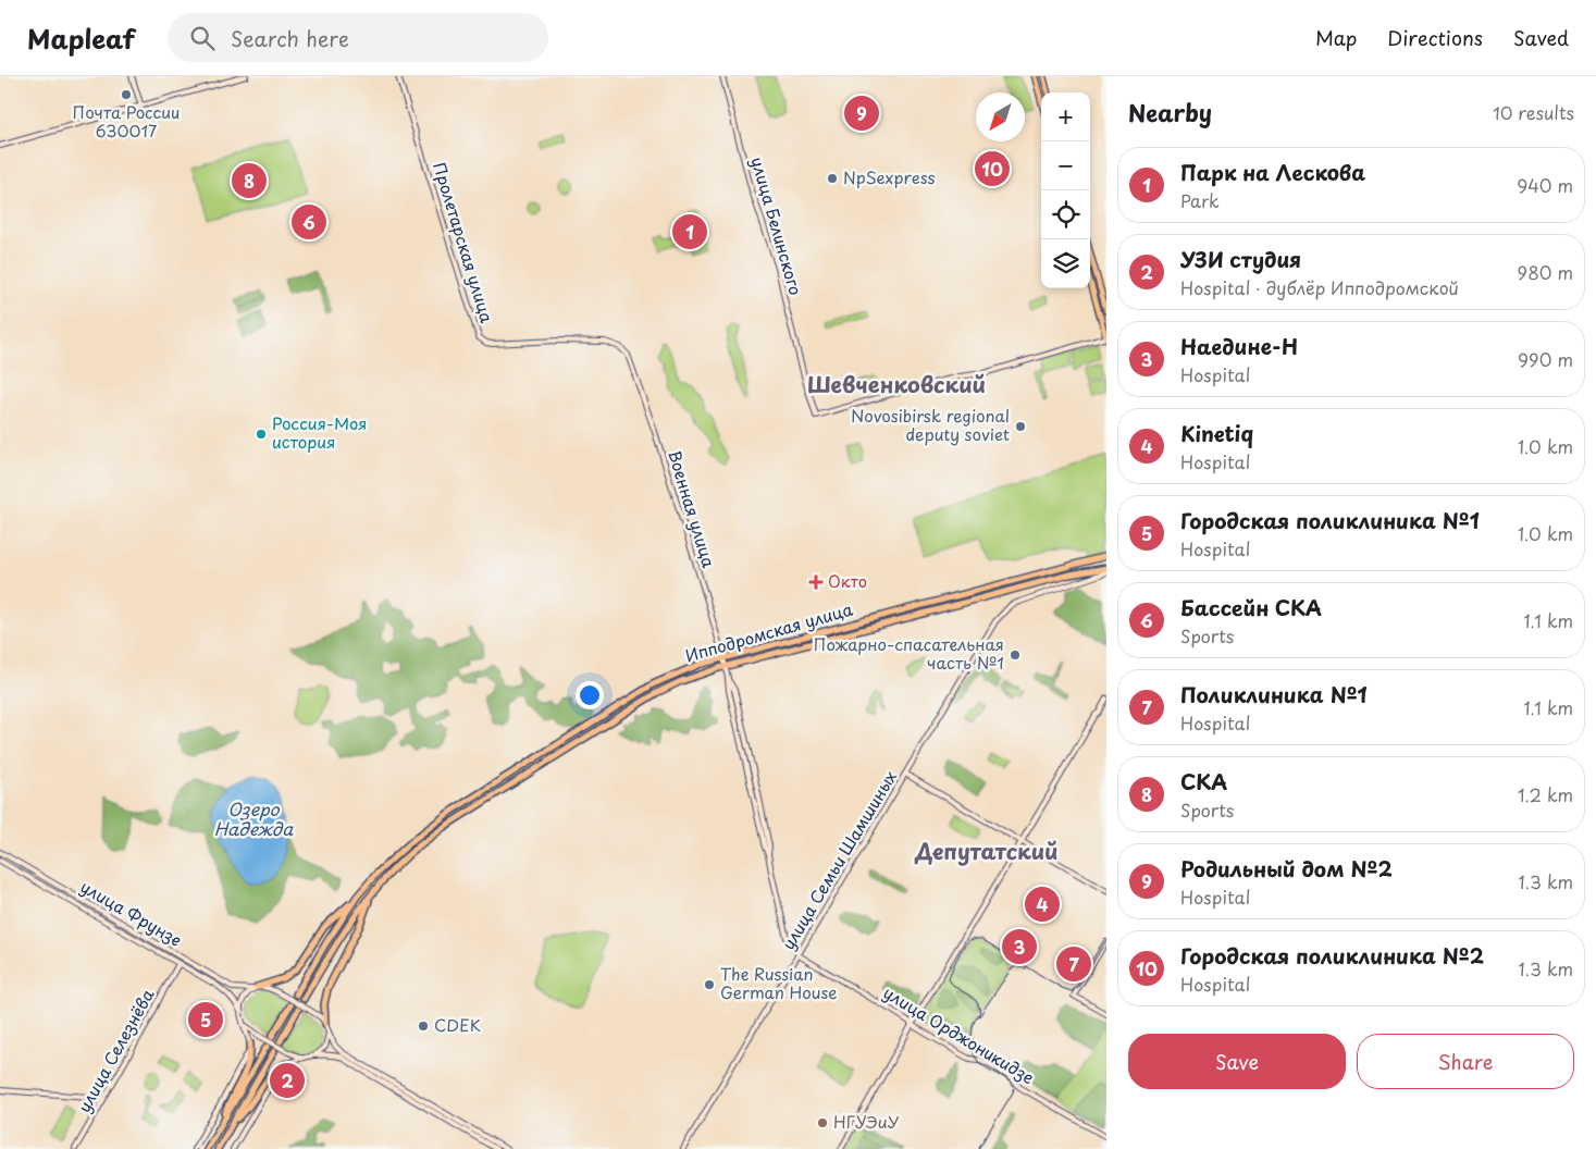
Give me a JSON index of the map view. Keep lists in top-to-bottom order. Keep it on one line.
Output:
{"streets":{"highway":["Ипподромская улица"],"main road":["улица Белинского","Пролетарская улица","Военная улица","улица Семьи Шамшиных","улица Фрунзе","улица Орджоникидзе","улица Селезнёва"]},"crossings":[["Пролетарская улица","Военная улица"],["Военная улица","Ипподромская улица"],["Военная улица","улица Семьи Шамшиных"],["Военная улица","улица Орджоникидзе"],["улица Семьи Шамшиных","улица Орджоникидзе"],["улица Фрунзе","улица Селезнёва"]],"districts":["Шевченковский","Депутатский"],"water":["Озеро Надежда"],"places":{"other":["Почта России 630017","NpSexpress","Novosibirsk regional deputy soviet","Россия-Моя история","Пожарно-спасательная часть №1","The Russian German House","CDEK","НГУЭиУ"],"health":["Окто"]},"north":"bottom left","page":{"header":"Mapleaf","search":"Search here","nav":["Map","Directions","Saved"],"heading":["Nearby","10 results"],"map_buttons":["+","−"],"pins":["9","10","8","6","1","4","3","7","5","2"],"list":[{"mark":"1","name":"Парк на Лескова","note":"Park","value":"940 m"},{"mark":"2","name":"УЗИ студия","note":"Hospital · дублёр Ипподромской","value":"980 m"},{"mark":"3","name":"Наедине-Н","note":"Hospital","value":"990 m"},{"mark":"4","name":"Kinetiq","note":"Hospital","value":"1.0 km"},{"mark":"5","name":"Городская поликлиника №1","note":"Hospital","value":"1.0 km"},{"mark":"6","name":"Бассейн СКА","note":"Sports","value":"1.1 km"},{"mark":"7","name":"Поликлиника №1","note":"Hospital","value":"1.1 km"},{"mark":"8","name":"СКА","note":"Sports","value":"1.2 km"},{"mark":"9","name":"Родильный дом №2","note":"Hospital","value":"1.3 km"},{"mark":"10","name":"Городская поликлиника №2","note":"Hospital","value":"1.3 km"}],"buttons":["Save","Share"]}}
